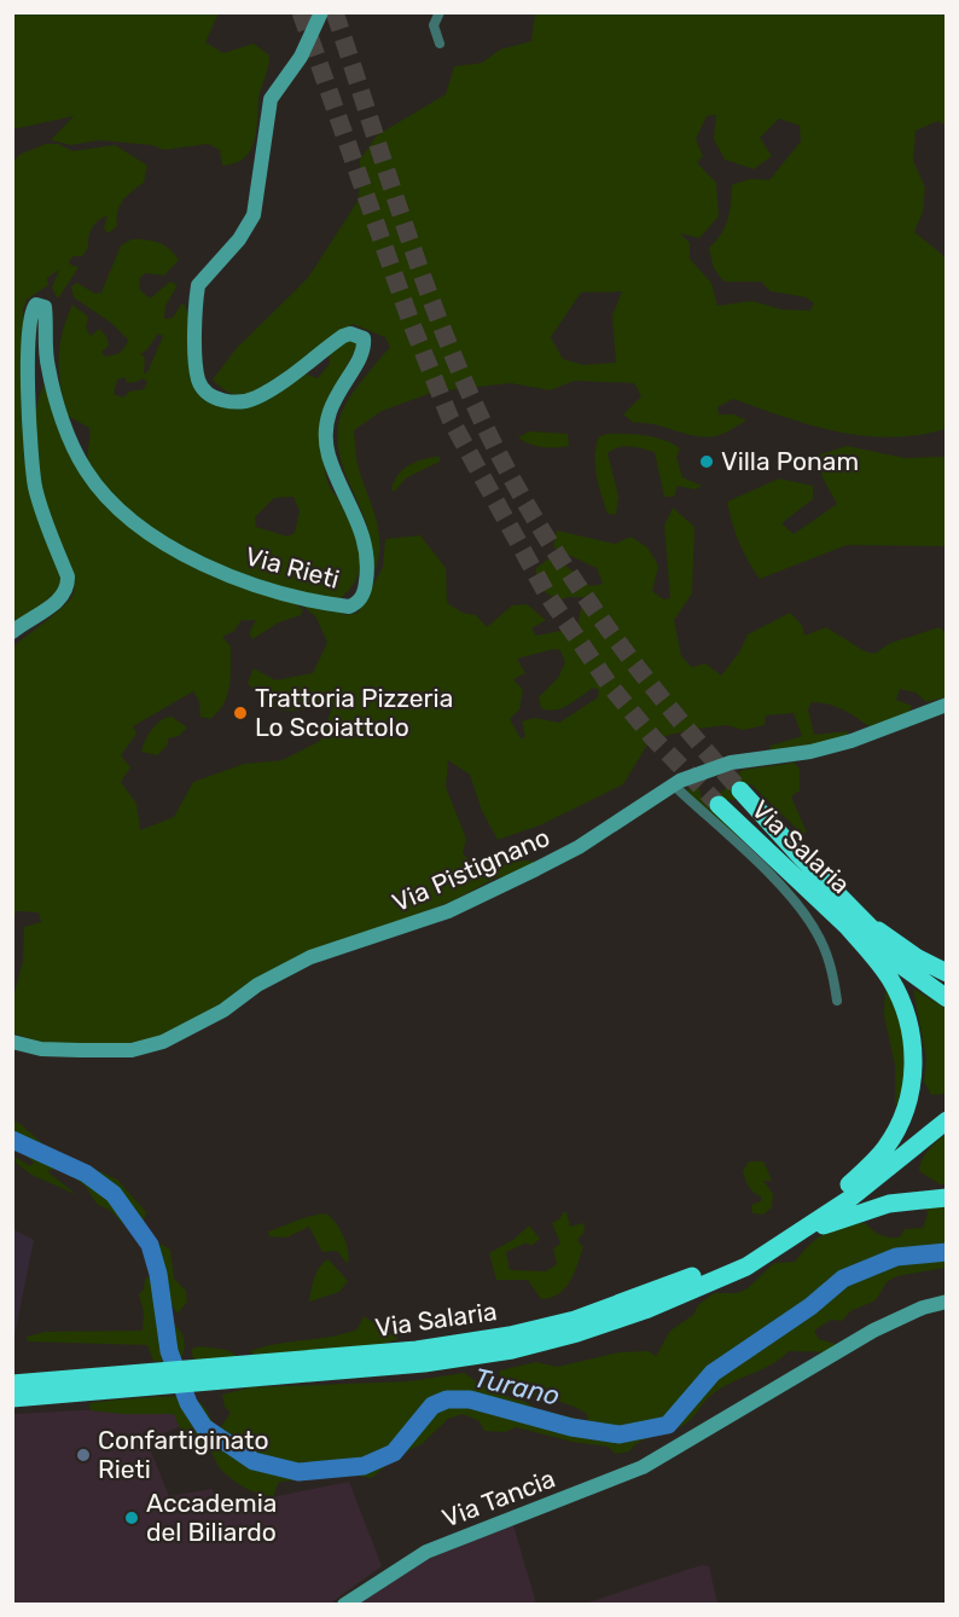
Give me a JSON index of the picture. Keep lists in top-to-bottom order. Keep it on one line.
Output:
{"streets":{"highway":["Via Salaria"],"street":["Via Rieti","Via Pistignano","Via Tancia"]},"water":["Turano"],"places":["Villa Ponam","Trattoria Pizzeria Lo Scoiattolo","Confartiginato Rieti","Accademia del Biliardo"]}
